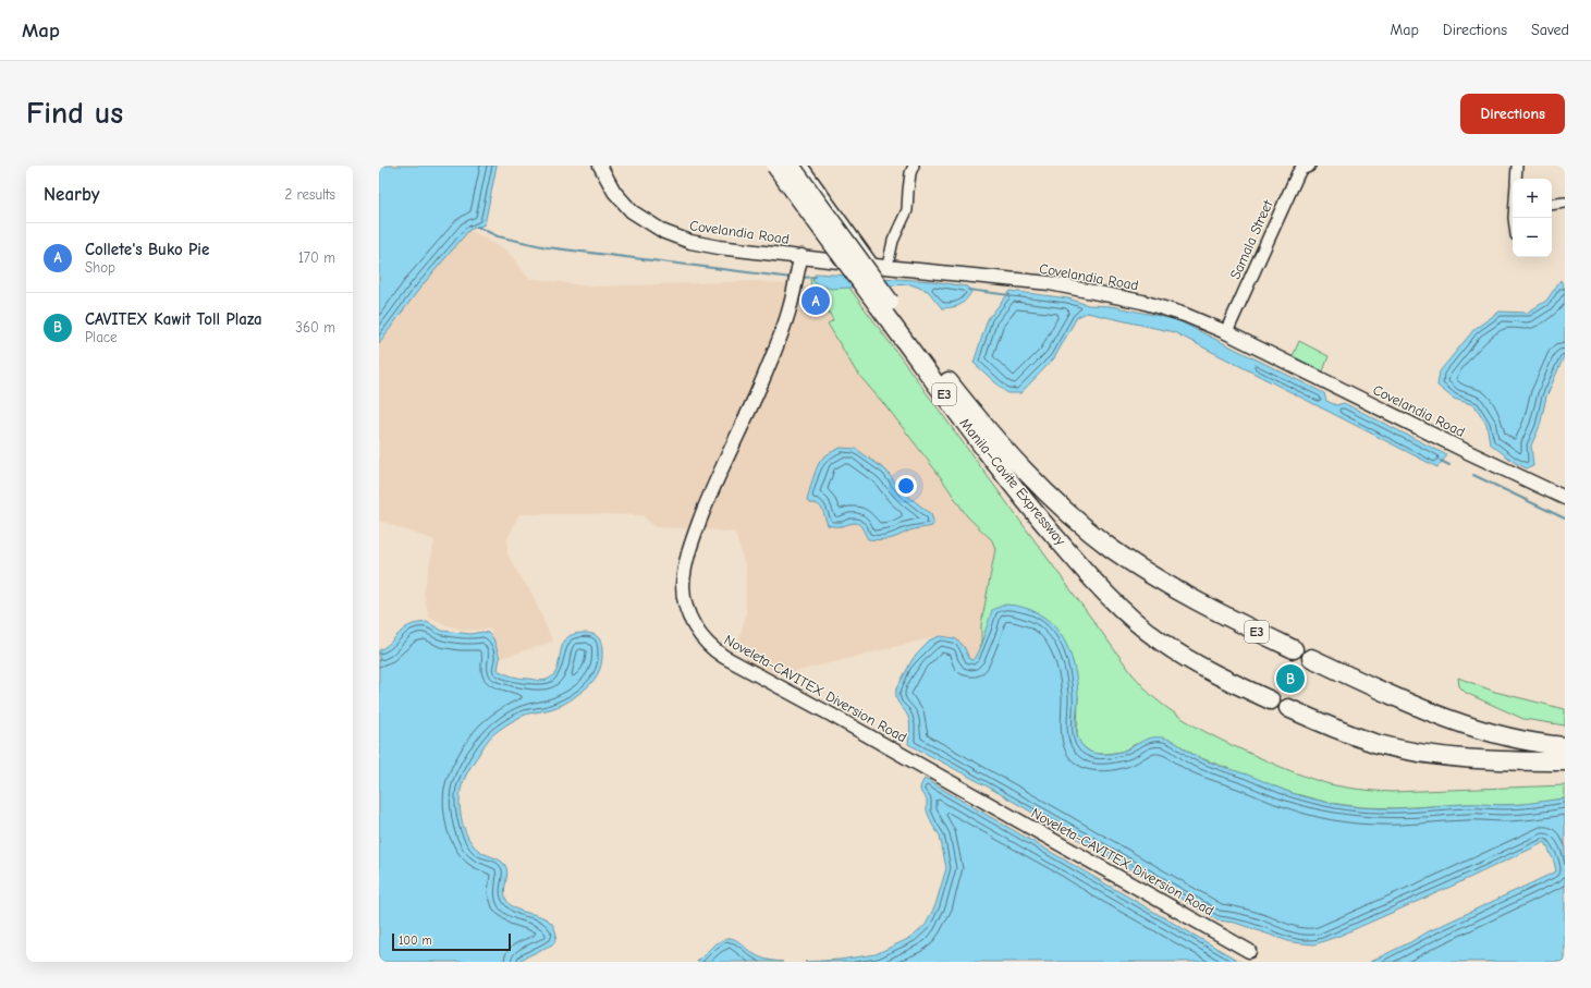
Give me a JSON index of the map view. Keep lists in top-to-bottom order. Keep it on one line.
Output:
{"streets":{"highway":["E3","Manila–Cavite Expressway"],"main road":["Covelandia Road","Noveleta-CAVITEX Diversion Road"],"street":["Samala Street"]},"crossings":[["Covelandia Road","Samala Street"],["Covelandia Road","Noveleta-CAVITEX Diversion Road"]],"scale_bar":"100 m","page":{"header":"Map","nav":["Map","Directions","Saved"],"buttons":"Directions","title":"Find us","heading":["Nearby","2 results"],"map_buttons":["+","−"],"list":[{"mark":"A","name":"Collete's Buko Pie","note":"Shop","value":"170 m"},{"mark":"B","name":"CAVITEX Kawit Toll Plaza","note":"Place","value":"360 m"}],"pins":["A","B"],"scale":"100 m"}}
